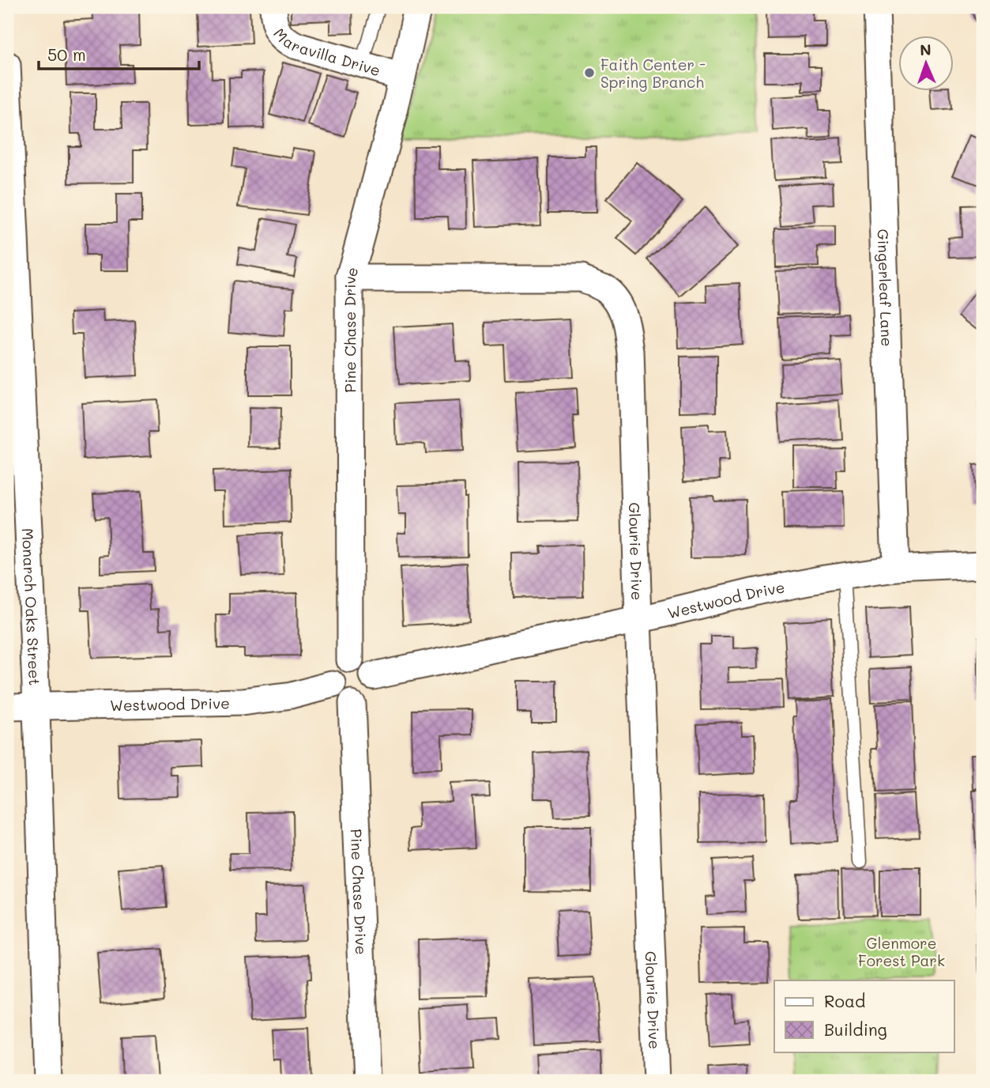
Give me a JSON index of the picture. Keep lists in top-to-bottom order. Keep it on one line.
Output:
{"streets":{"street":["Maravilla Drive","Gingerleaf Lane","Pine Chase Drive","Glourie Drive","Westwood Drive","Monarch Oaks Street"]},"crossings":[["Maravilla Drive","Pine Chase Drive"],["Gingerleaf Lane","Westwood Drive"],["Pine Chase Drive","Glourie Drive"],["Pine Chase Drive","Westwood Drive"],["Glourie Drive","Westwood Drive"],["Westwood Drive","Monarch Oaks Street"]],"parks":["Glenmore Forest Park"],"places":["Faith Center - Spring Branch"],"legend":["Road","Building"],"scale_bar":"50 m","north":"top"}
